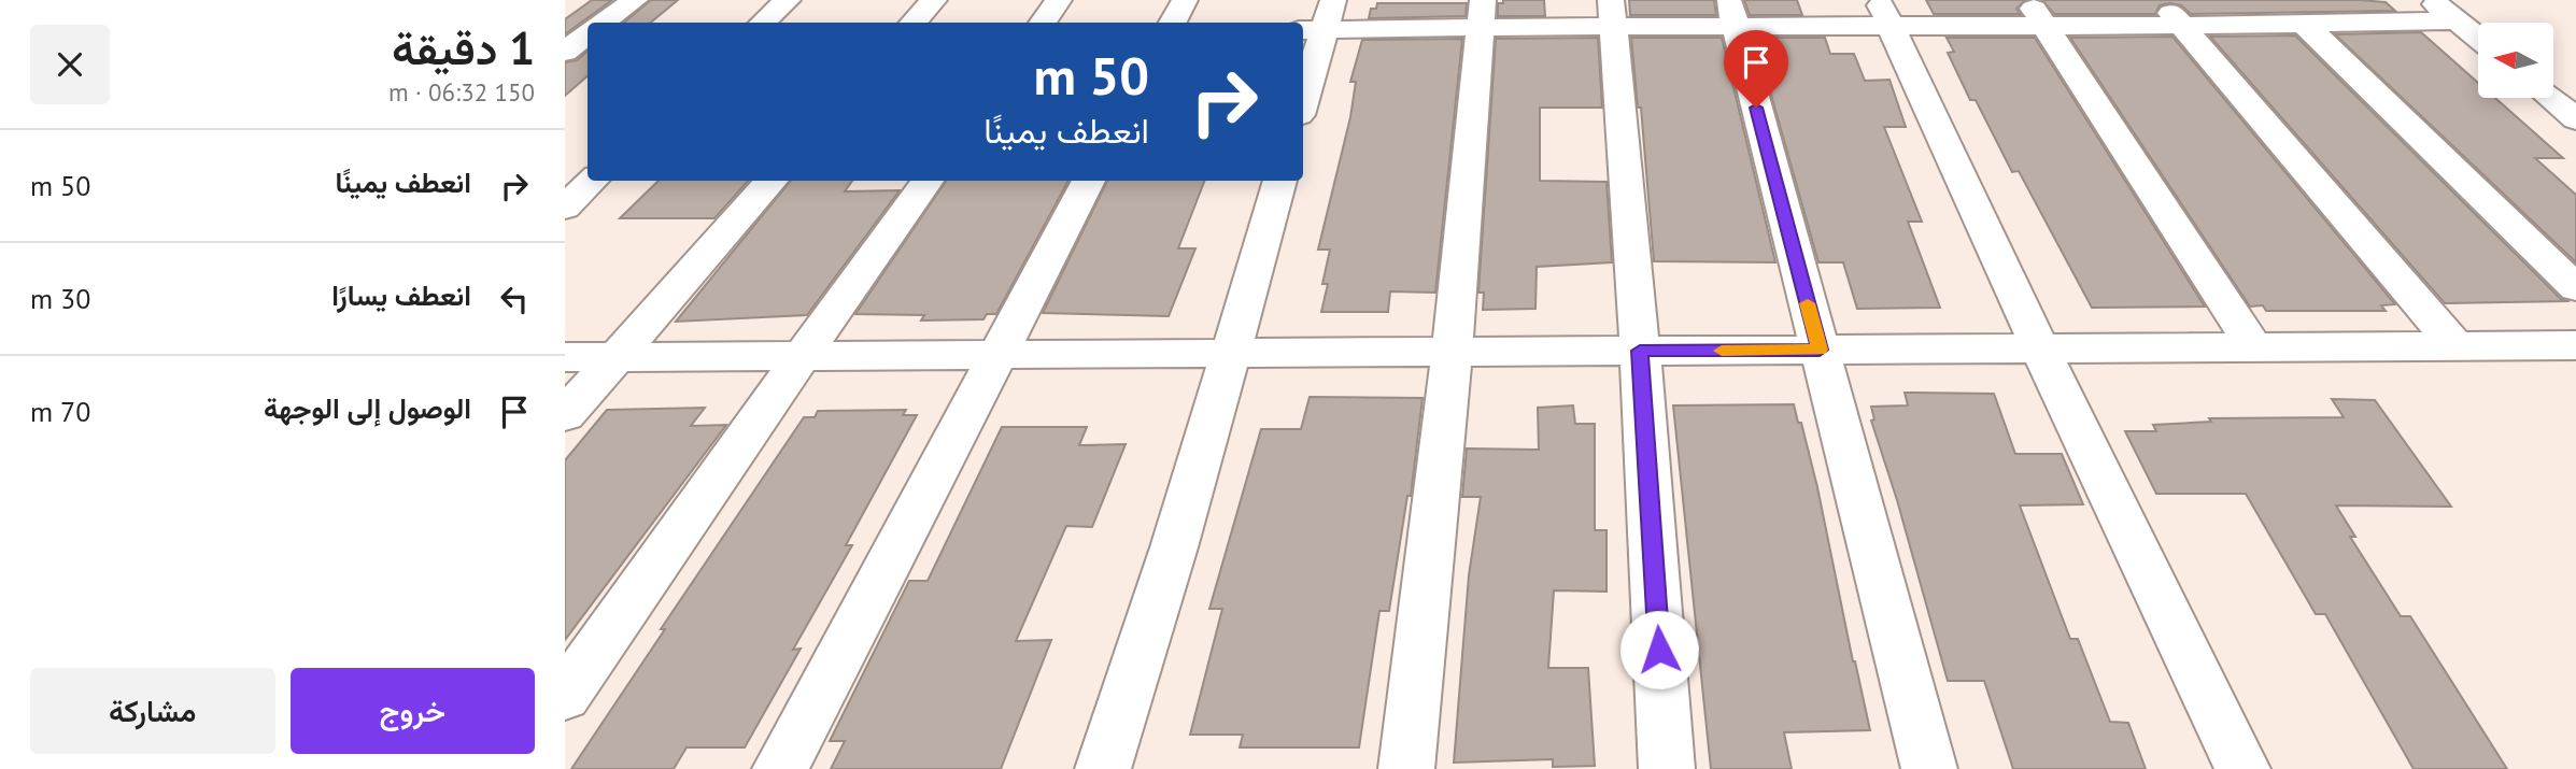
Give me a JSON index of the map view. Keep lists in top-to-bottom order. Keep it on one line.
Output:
{"north":"left","page":{"heading":["1 دقيقة","150 m · 06:32"],"turn":["50 m","انعطف يمينًا"],"list":[{"name":"انعطف يمينًا","value":"50 m"},{"name":"انعطف يسارًا","value":"30 m"},{"name":"الوصول إلى الوجهة","value":"70 m"}],"buttons":["خروج","مشاركة"]}}
